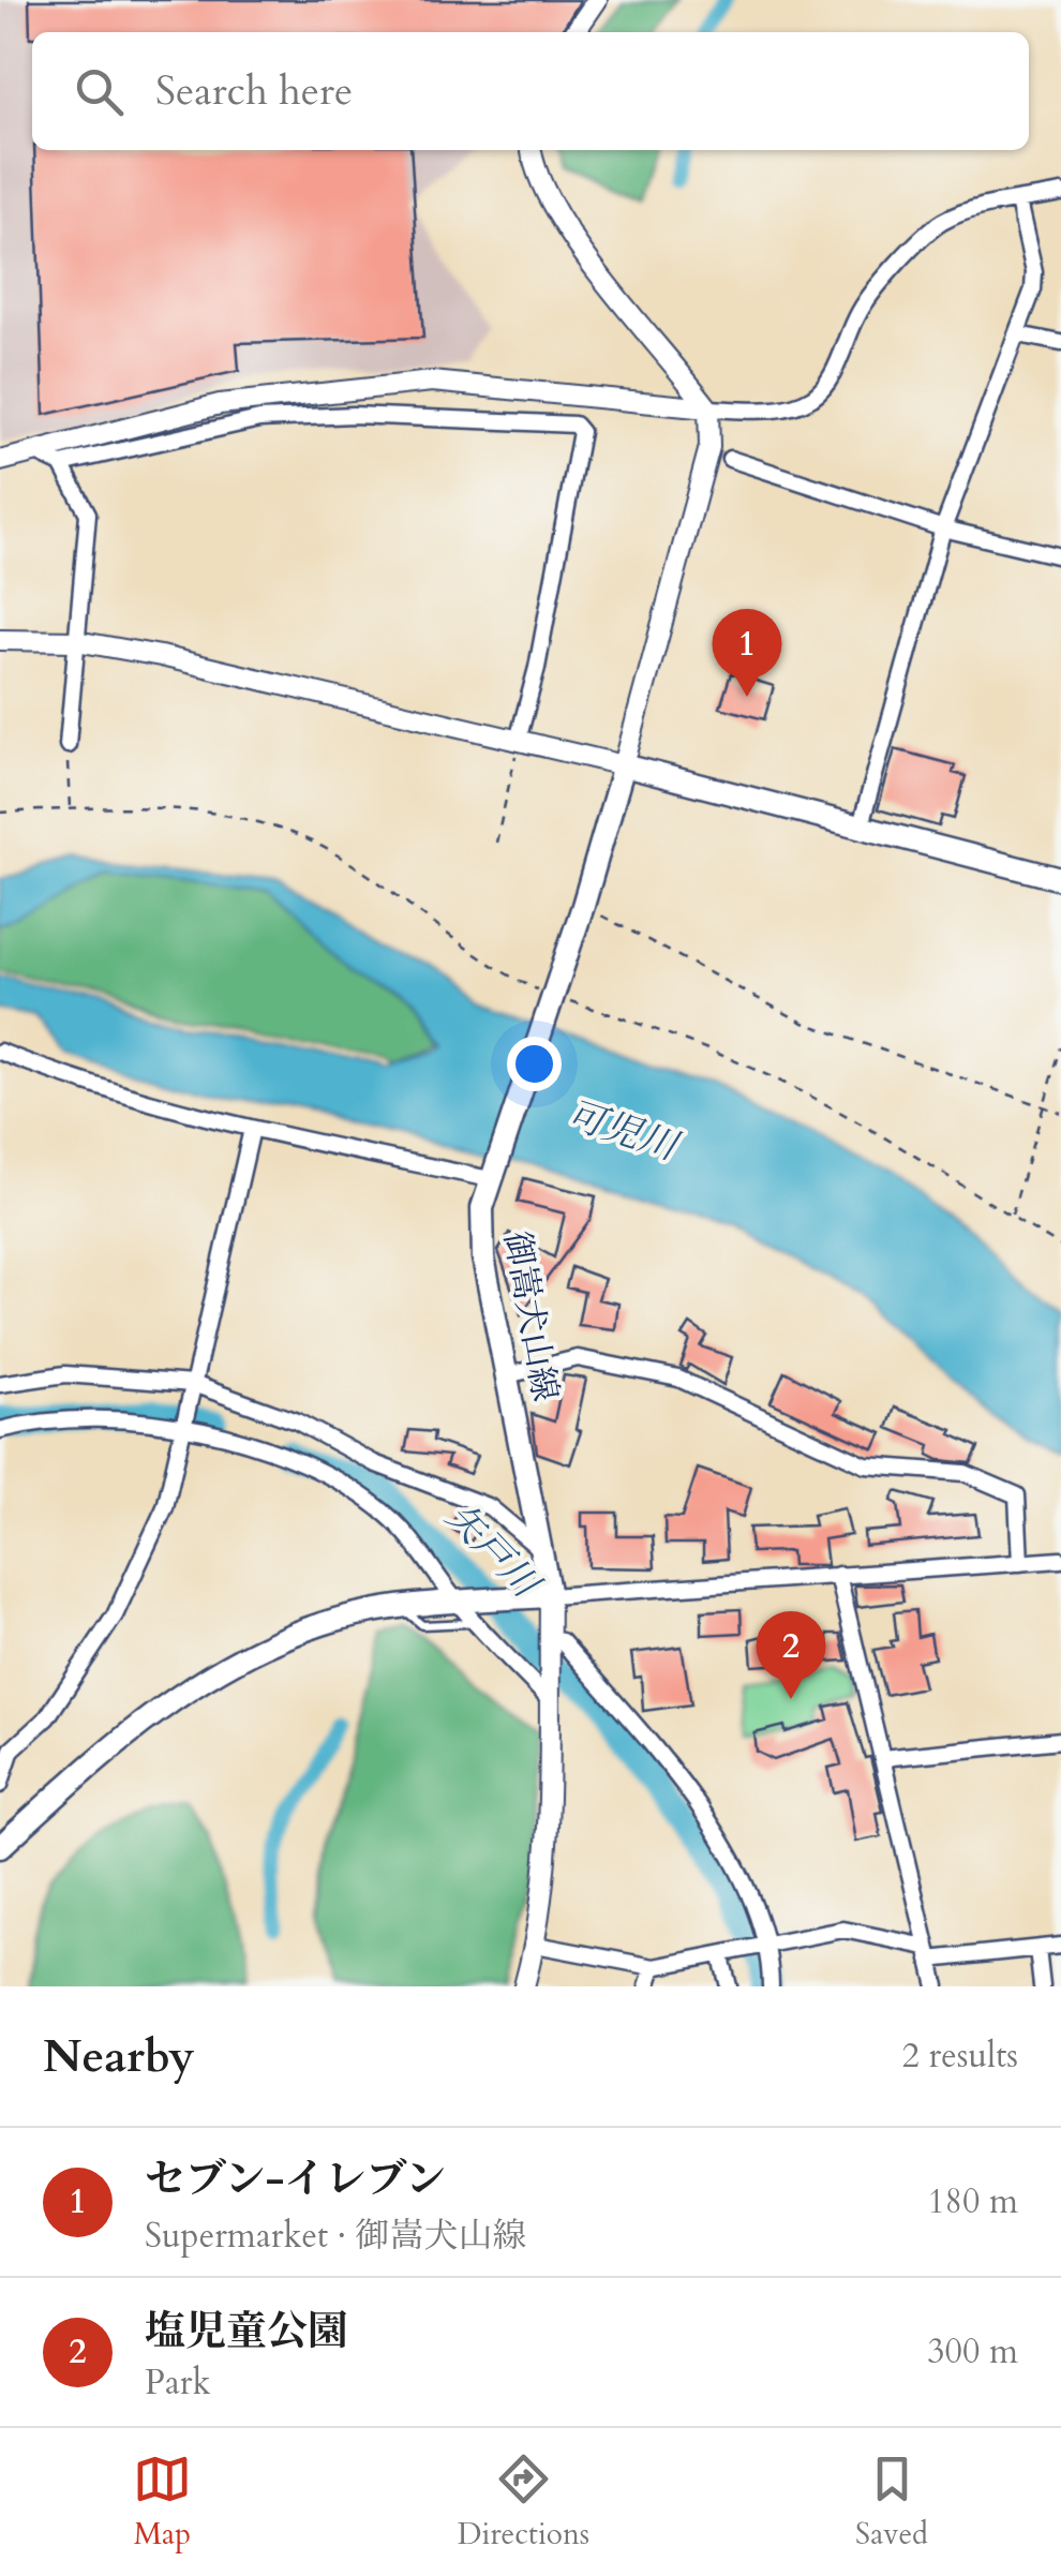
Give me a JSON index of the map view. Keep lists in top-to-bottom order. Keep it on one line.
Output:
{"streets":{"main road":["御嵩犬山線"]},"water":["可児川","矢戸川"],"page":{"search":"Search here","pins":["1","2"],"heading":["Nearby","2 results"],"list":[{"mark":"1","name":"セブン-イレブン","note":"Supermarket · 御嵩犬山線","value":"180 m"},{"mark":"2","name":"塩児童公園","note":"Park","value":"300 m"}],"nav":["Map","Directions","Saved"]}}
